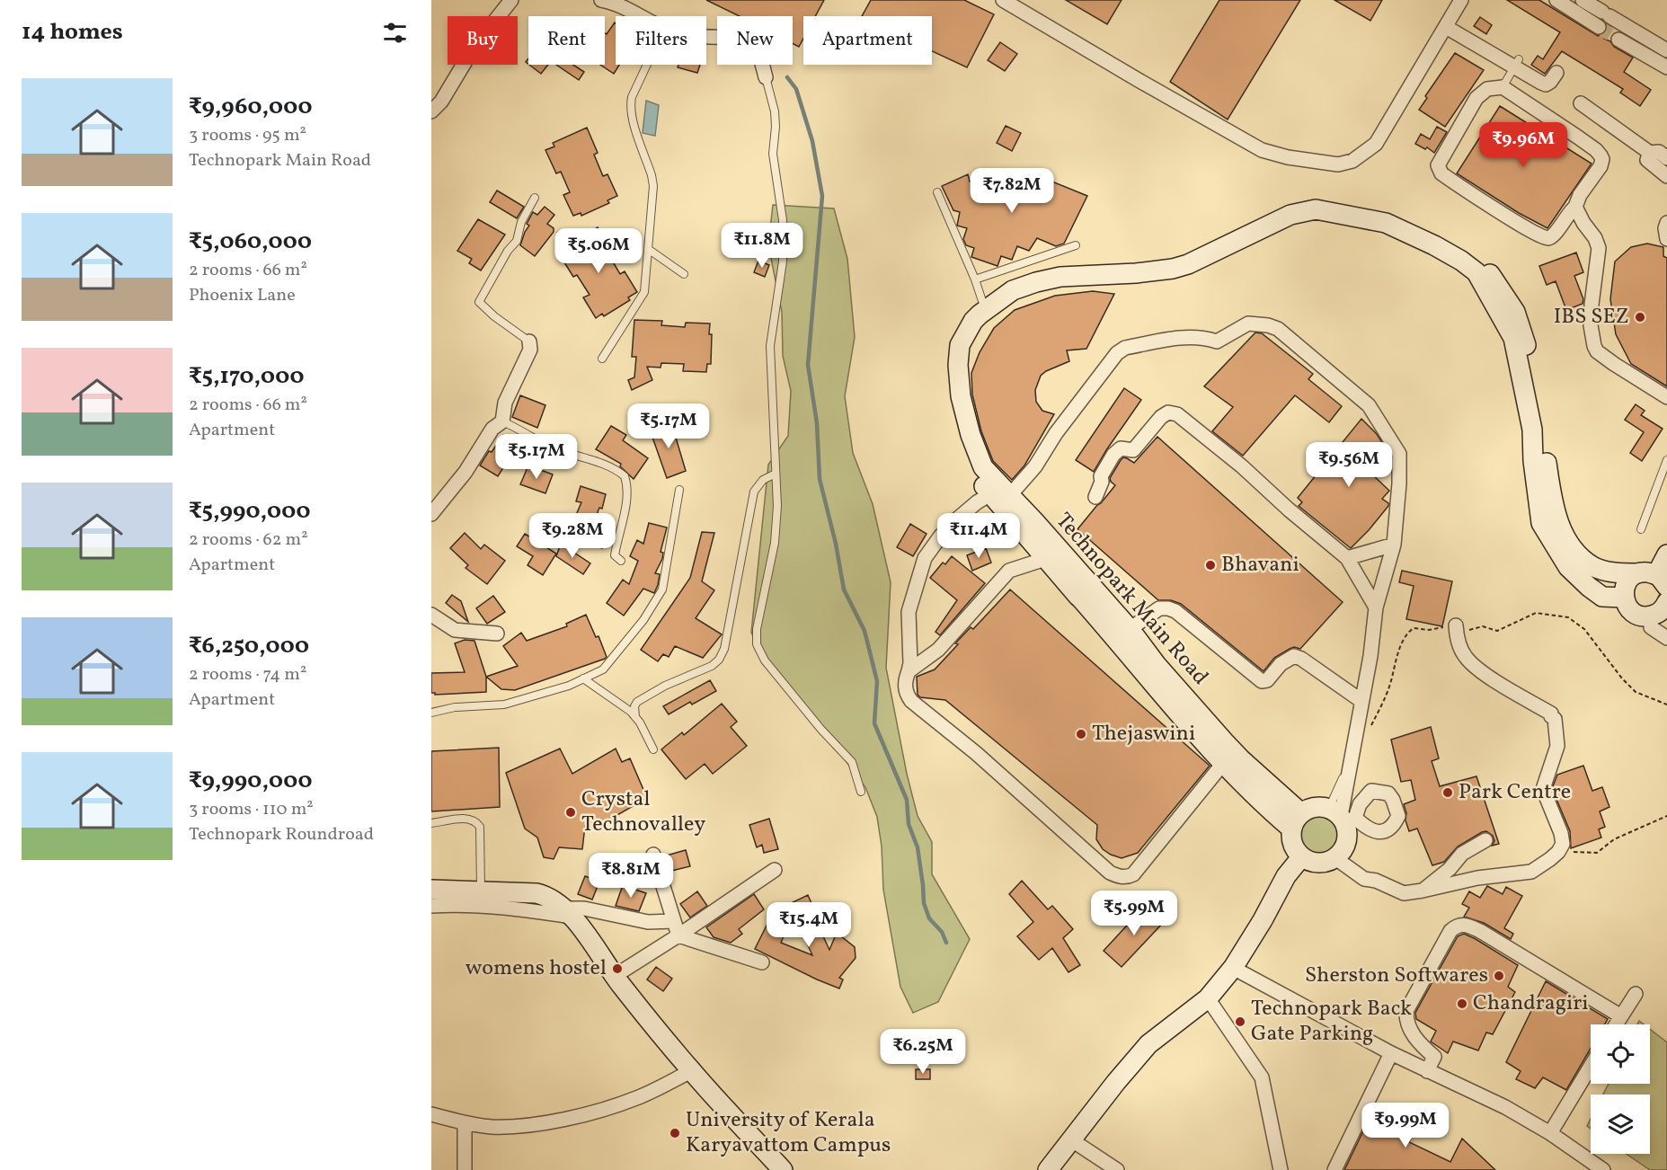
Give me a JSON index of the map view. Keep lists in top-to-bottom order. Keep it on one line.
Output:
{"streets":{"street":["Technopark Main Road"]},"places":["IBS SEZ","Bhavani","Thejaswini","Park Centre","Crystal Technovalley","womens hostel","Sherston Softwares","Chandragiri","Technopark Back Gate Parking","University of Kerala Karyavattom Campus"],"page":{"heading":"14 homes","chip":["Buy","Rent","Filters","New","Apartment"],"list":[{"name":"₹9,960,000","note":"3 rooms · 95 m² · Technopark Main Road"},{"name":"₹5,060,000","note":"2 rooms · 66 m² · Phoenix Lane"},{"name":"₹5,170,000","note":"2 rooms · 66 m² · Apartment"},{"name":"₹5,990,000","note":"2 rooms · 62 m² · Apartment"},{"name":"₹6,250,000","note":"2 rooms · 74 m² · Apartment"},{"name":"₹9,990,000","note":"3 rooms · 110 m² · Technopark Roundroad"}],"price":["₹9.96M","₹7.82M","₹11.8M","₹5.06M","₹5.17M","₹5.17M","₹9.56M","₹9.28M","₹11.4M","₹8.81M","₹5.99M","₹15.4M","₹6.25M","₹9.99M"]}}
